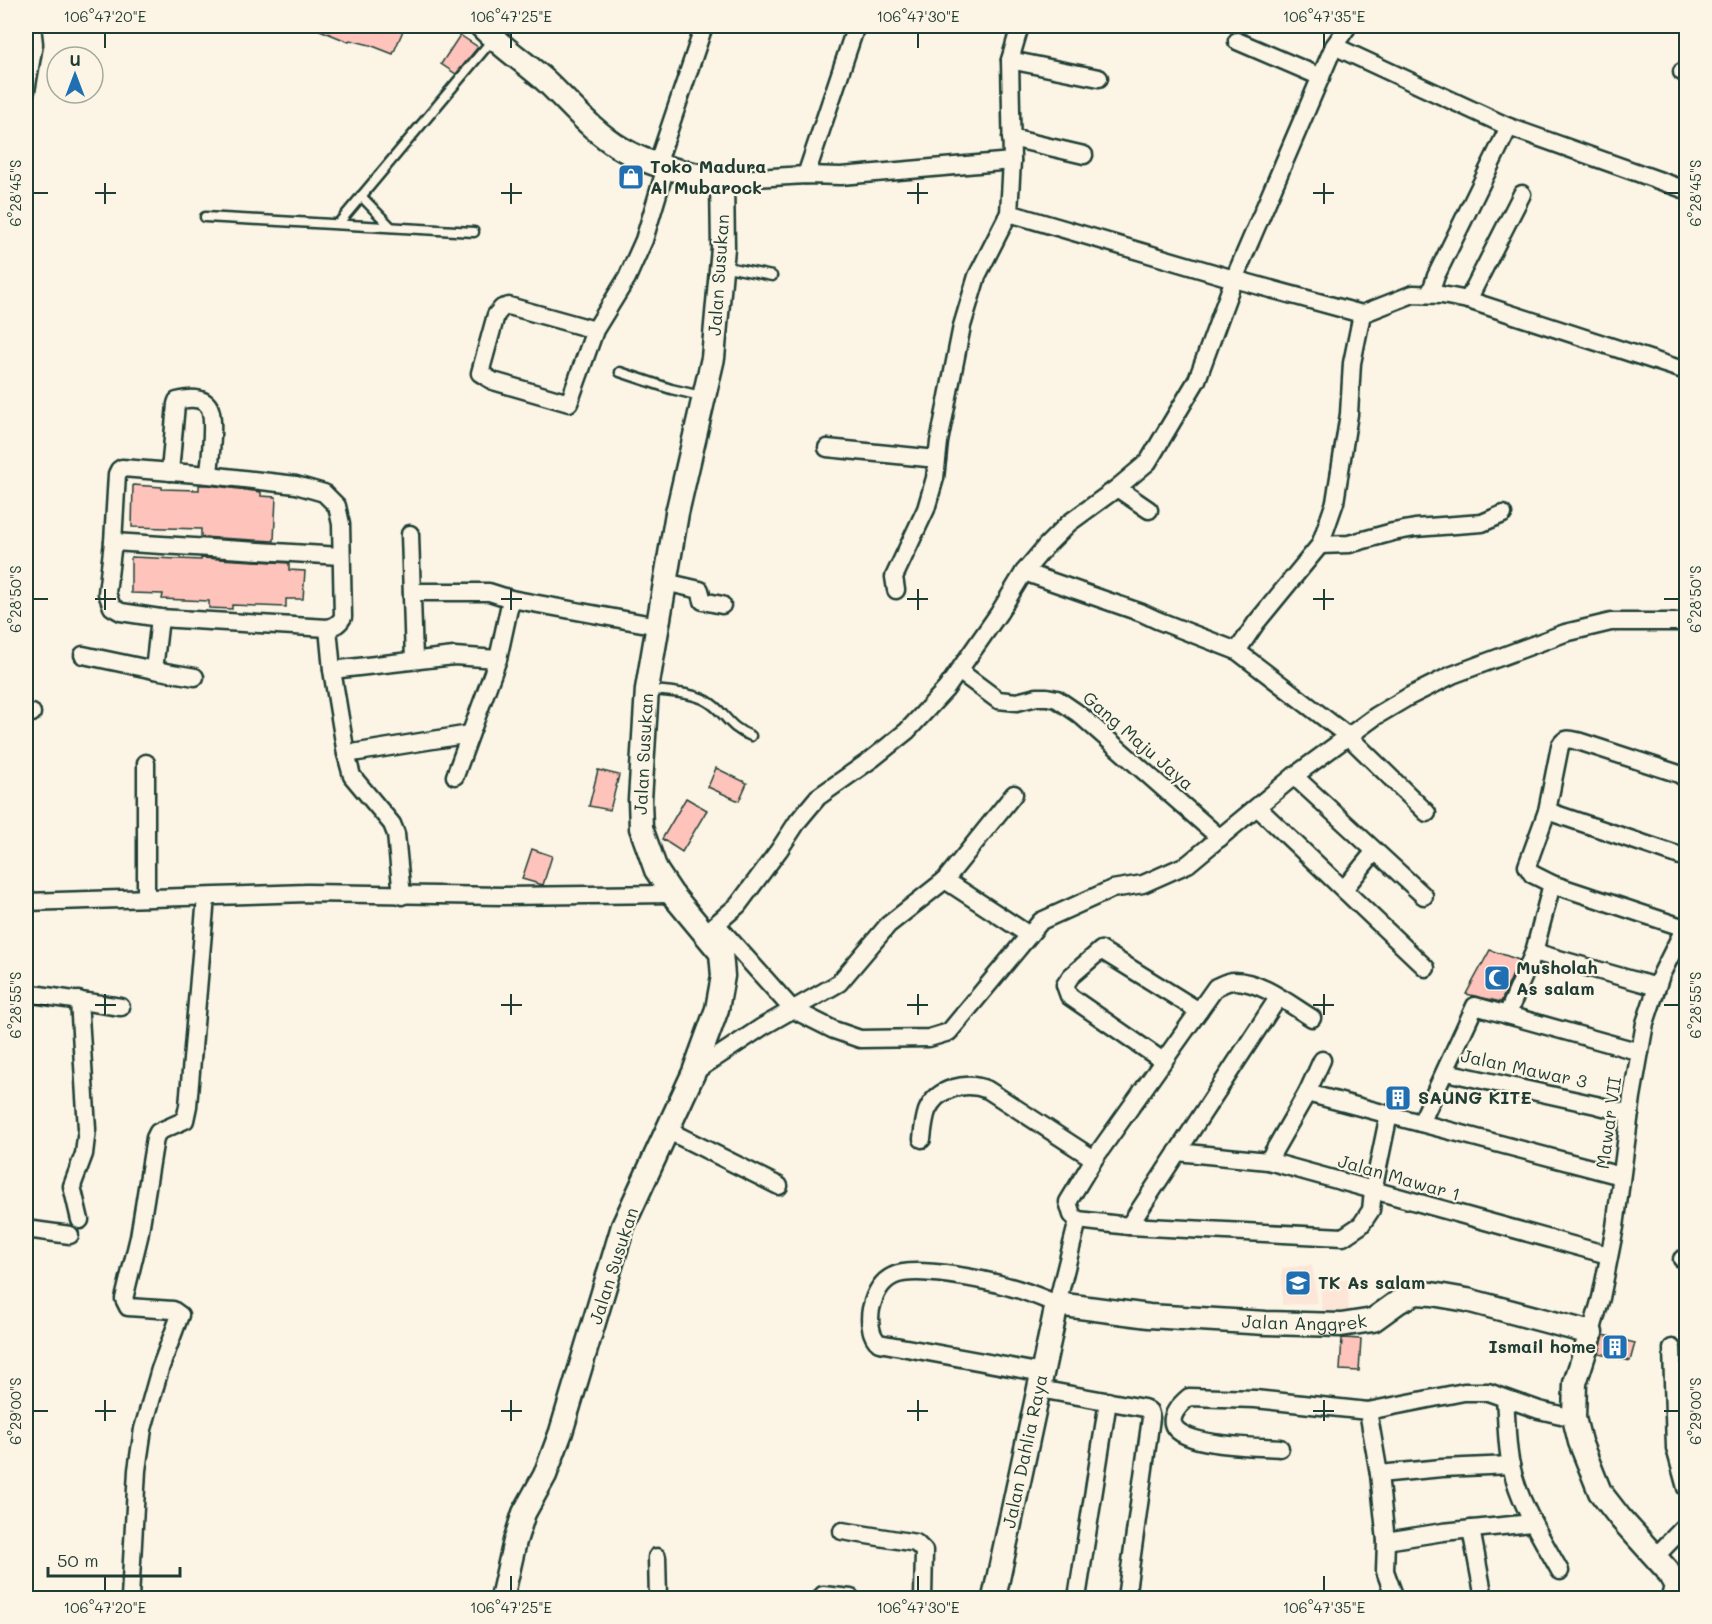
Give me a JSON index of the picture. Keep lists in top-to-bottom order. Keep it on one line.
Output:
{"streets":{"street":["Jalan Susukan","Gang Maju Jaya","Jalan Mawar 3","Mawar VII","Jalan Mawar 1","Jalan Anggrek","Jalan Dahlia Raya"]},"crossings":[["Jalan Mawar 3","Mawar VII"],["Mawar VII","Jalan Mawar 1"],["Mawar VII","Jalan Anggrek"],["Jalan Anggrek","Jalan Dahlia Raya"]],"places":{"shop":["Toko Madura Al Mubarock"],"mosque":["Musholah As salam"],"building":["SAUNG KITE","Ismail home"],"school or university":["TK As salam"]},"scale_bar":"50 m","north":"top","coordinates":["106°47'20\"E","106°47'25\"E","106°47'30\"E","106°47'35\"E","6°28'45\"S","6°28'50\"S","6°28'55\"S","6°29'00\"S"]}
